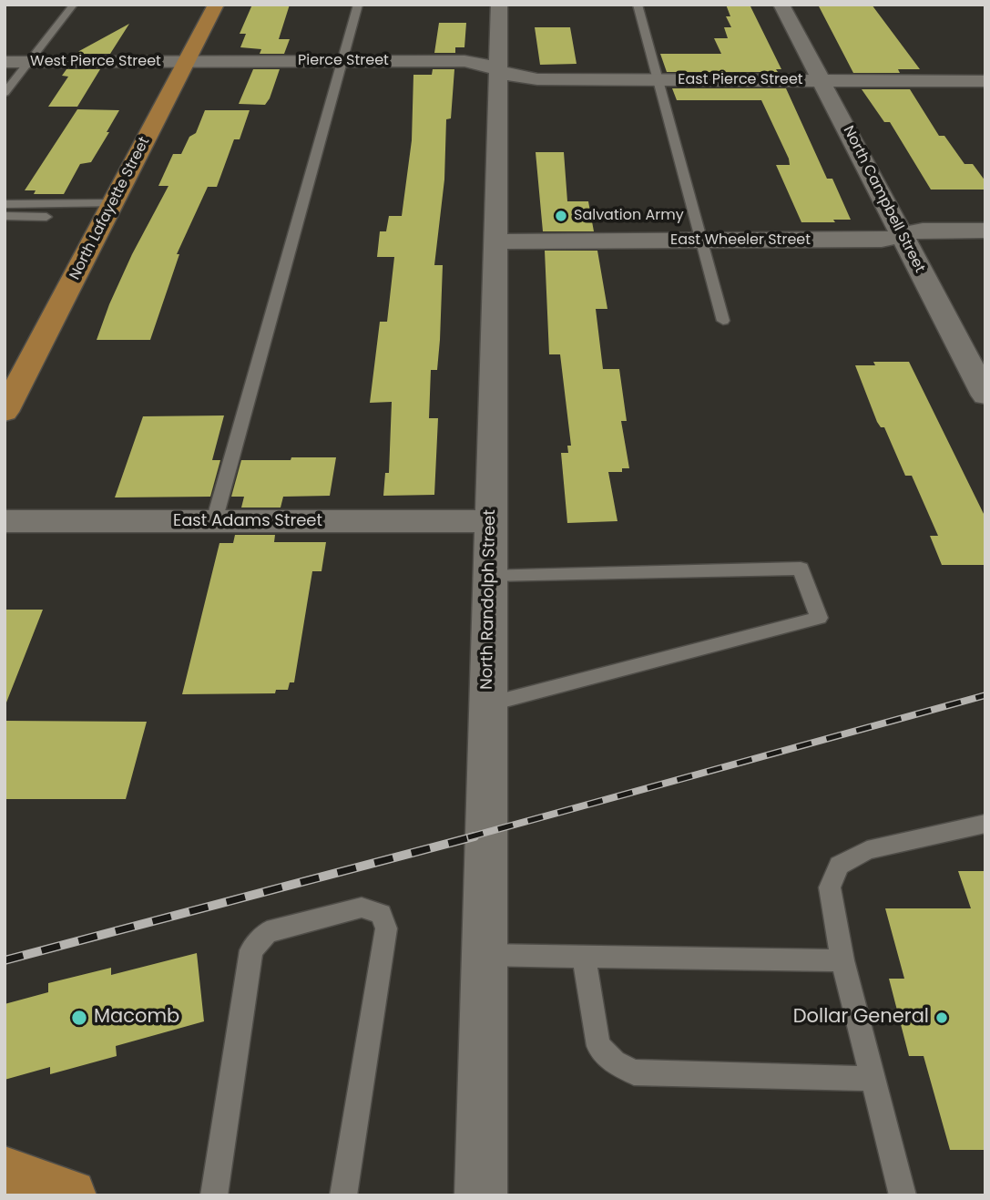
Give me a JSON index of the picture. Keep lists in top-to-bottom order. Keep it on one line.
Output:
{"streets":{"highway":["North Lafayette Street"],"street":["Pierce Street","West Pierce Street","East Pierce Street","North Campbell Street","East Wheeler Street","East Adams Street","North Randolph Street"]},"crossings":[["Pierce Street","West Pierce Street"],["Pierce Street","East Pierce Street"],["Pierce Street","North Lafayette Street"],["Pierce Street","North Randolph Street"],["West Pierce Street","North Lafayette Street"],["East Pierce Street","North Campbell Street"],["East Pierce Street","North Randolph Street"],["North Campbell Street","East Wheeler Street"],["East Wheeler Street","North Randolph Street"],["East Adams Street","North Randolph Street"]],"places":["Salvation Army","Macomb","Dollar General"]}
